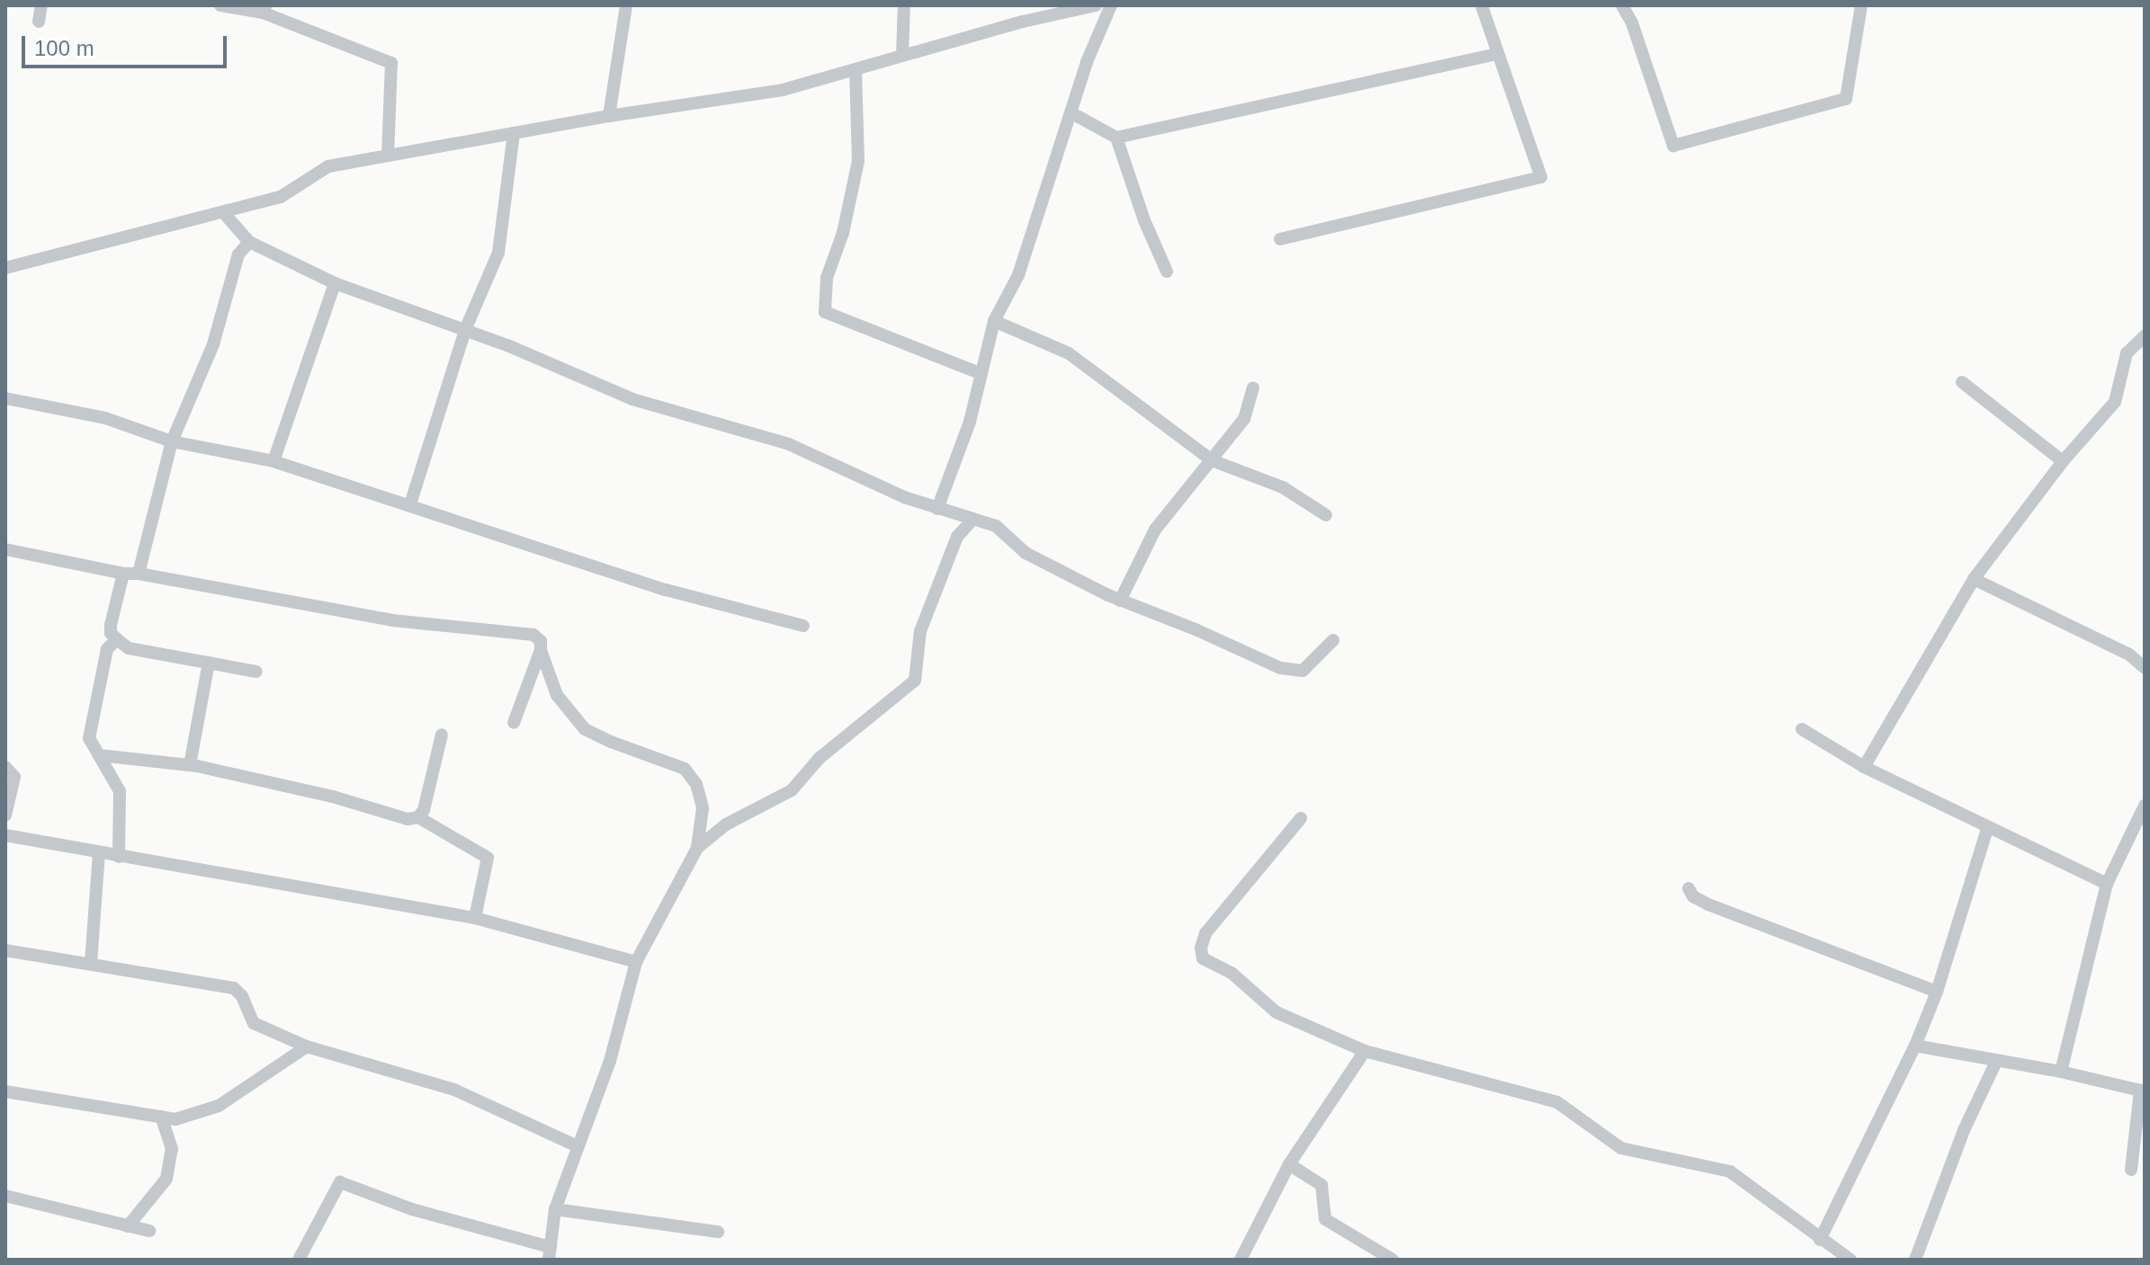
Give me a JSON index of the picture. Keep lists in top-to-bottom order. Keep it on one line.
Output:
{"scale_bar":"100 m"}
